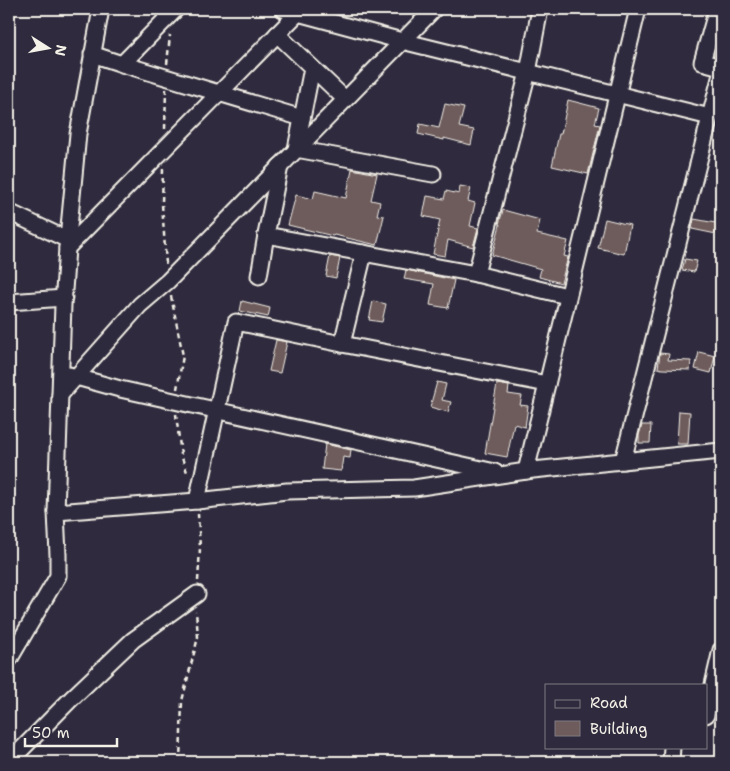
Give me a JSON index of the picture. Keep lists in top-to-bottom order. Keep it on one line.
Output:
{"legend":["Road","Building"],"scale_bar":"50 m","north":"right"}
